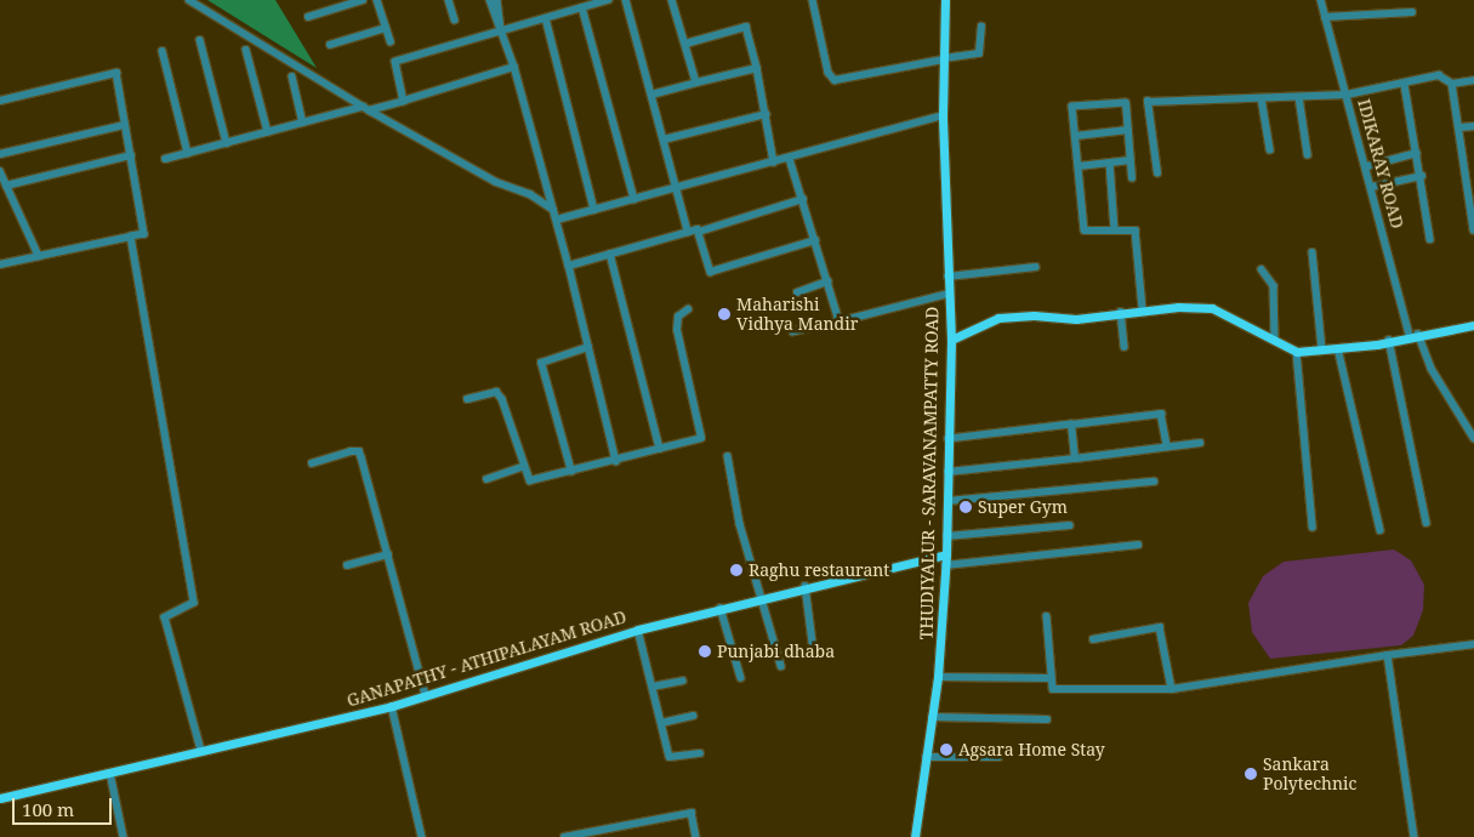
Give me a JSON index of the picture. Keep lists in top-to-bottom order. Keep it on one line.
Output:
{"streets":{"main road":["THUDIYALUR - SARAVANAMPATTY ROAD","GANAPATHY - ATHIPALAYAM ROAD"],"street":["IDIKARAY ROAD"]},"crossings":[["THUDIYALUR - SARAVANAMPATTY ROAD","GANAPATHY - ATHIPALAYAM ROAD"]],"places":["Maharishi Vidhya Mandir","Super Gym","Raghu restaurant","Punjabi dhaba","Agsara Home Stay","Sankara Polytechnic"],"scale_bar":"100 m"}
